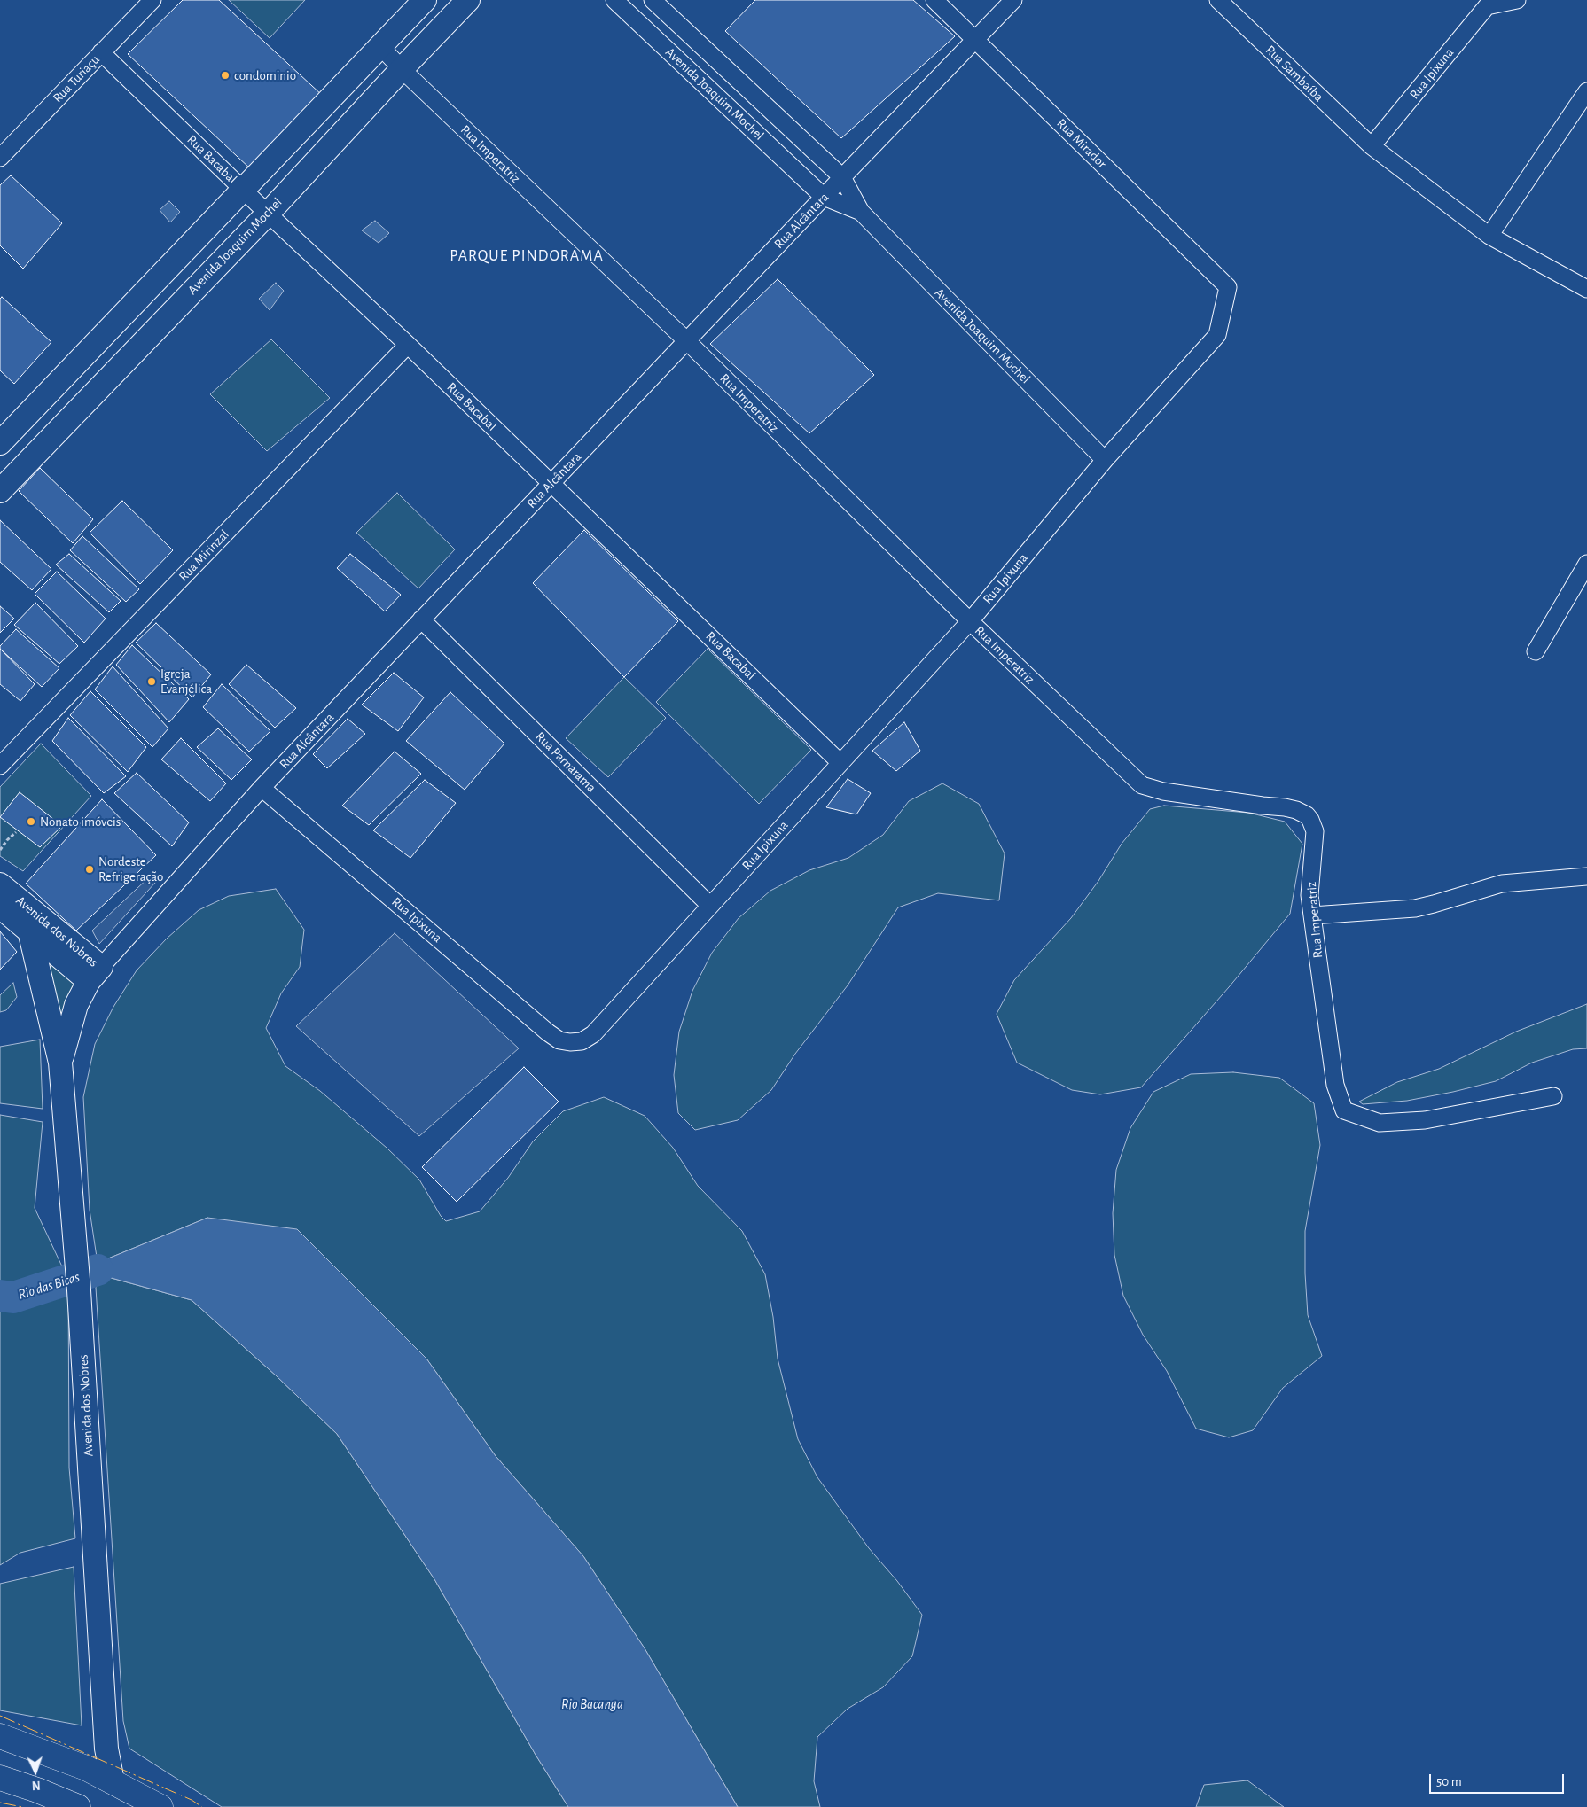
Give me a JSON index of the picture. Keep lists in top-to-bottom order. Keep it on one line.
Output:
{"streets":{"street":["Rua Sambaíba","Rua Ipixuna","Rua Turiaçu","Avenida Joaquim Mochel","Rua Mirador","Rua Imperatriz","Rua Bacabal","Rua Alcântara","Rua Mirinzal","Rua Parnarama","Avenida dos Nobres"]},"crossings":[["Rua Sambaíba","Rua Ipixuna"],["Rua Ipixuna","Avenida Joaquim Mochel"],["Rua Ipixuna","Rua Mirador"],["Rua Ipixuna","Rua Imperatriz"],["Rua Ipixuna","Rua Bacabal"],["Rua Ipixuna","Rua Alcântara"],["Rua Ipixuna","Rua Parnarama"],["Rua Turiaçu","Rua Bacabal"],["Avenida Joaquim Mochel","Rua Imperatriz"],["Avenida Joaquim Mochel","Rua Bacabal"],["Avenida Joaquim Mochel","Rua Alcântara"],["Rua Mirador","Rua Alcântara"],["Rua Imperatriz","Rua Alcântara"],["Rua Bacabal","Rua Alcântara"],["Rua Bacabal","Rua Mirinzal"],["Rua Alcântara","Rua Parnarama"],["Rua Alcântara","Avenida dos Nobres"]],"districts":["PARQUE PINDORAMA"],"water":["Rio das Bicas","Rio Bacanga"],"places":["condominio","Igreja Evanjélica","Nonato imóveis","Nordeste Refrigeração"],"scale_bar":"50 m","north":"bottom"}
